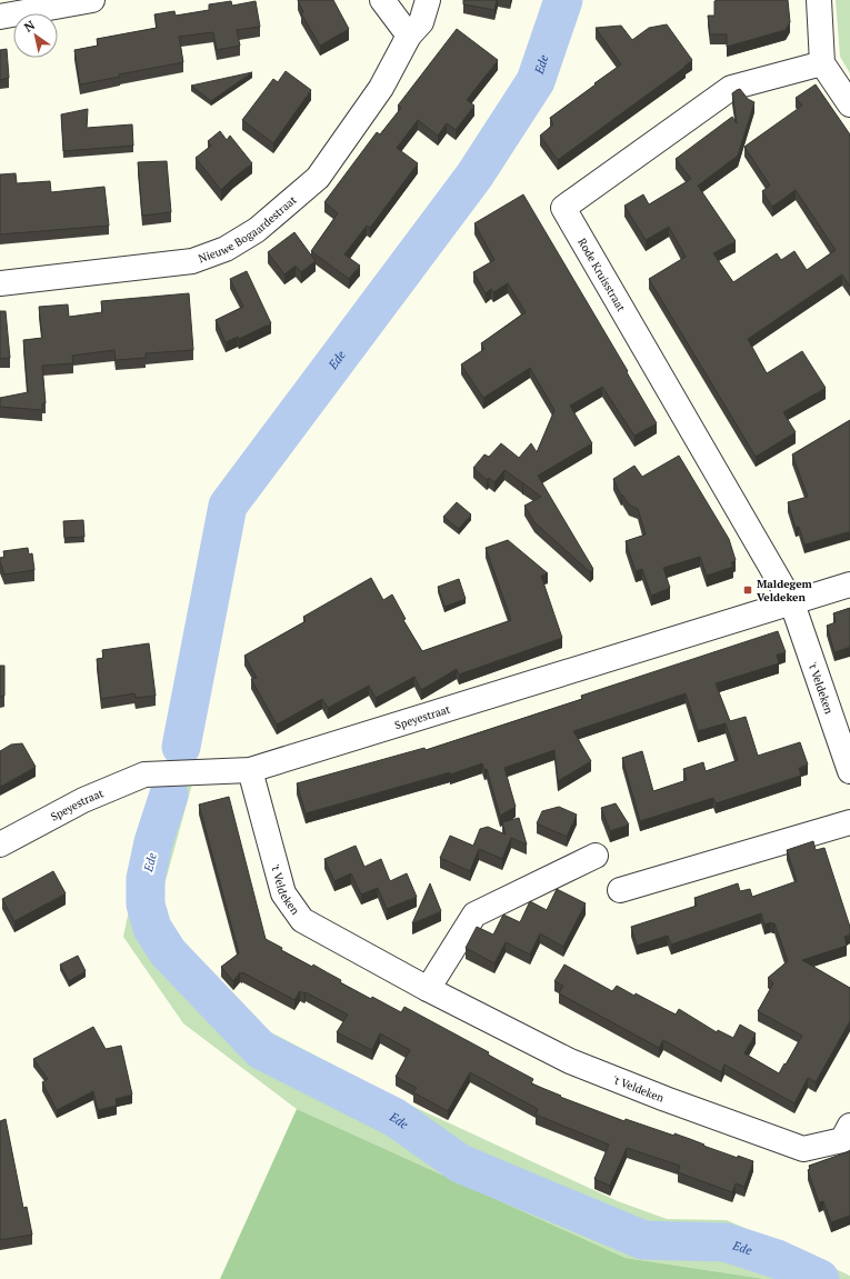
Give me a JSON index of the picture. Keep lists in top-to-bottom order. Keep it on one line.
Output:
{"streets":{"street":["Nieuwe Bogaardestraat","Rode Kruisstraat","'t Veldeken","Speyestraat"]},"crossings":[["Rode Kruisstraat","'t Veldeken"],["Rode Kruisstraat","Speyestraat"],["'t Veldeken","Speyestraat"]],"water":["Ede"],"places":{"transit":["Maldegem Veldeken"]},"north":"top left"}
